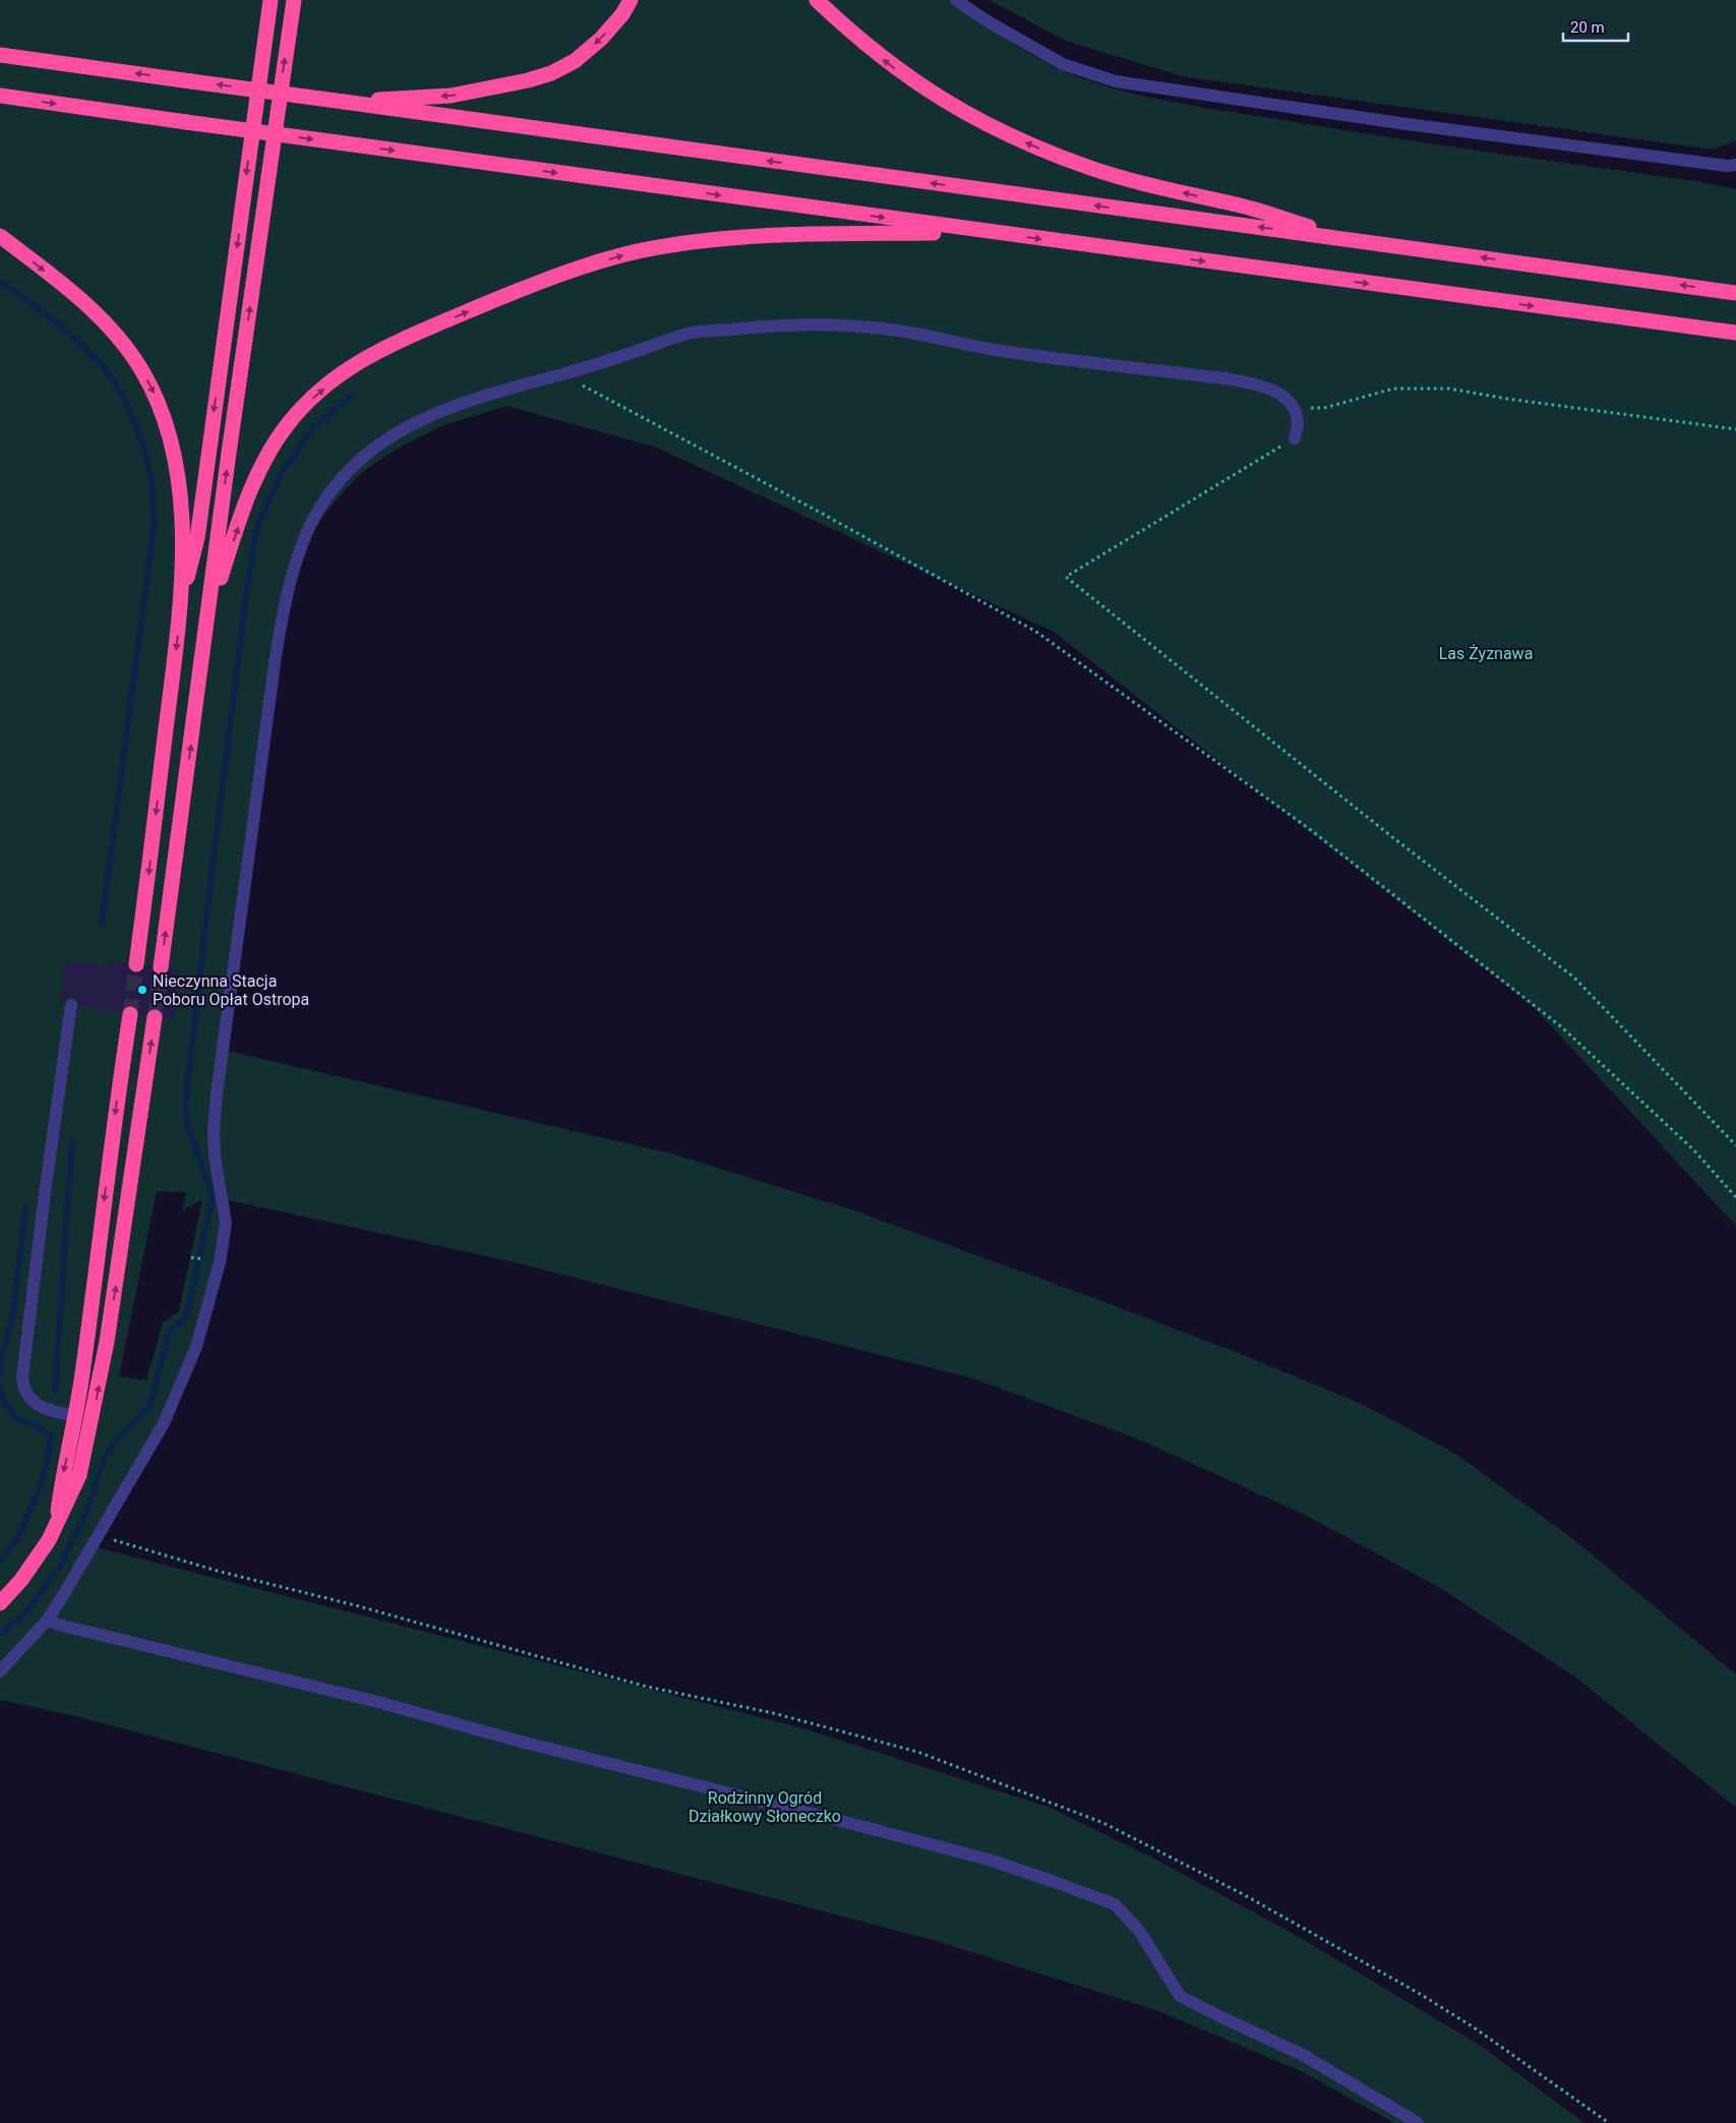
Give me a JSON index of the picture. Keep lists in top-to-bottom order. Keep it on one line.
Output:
{"parks":["Las Żyznawa","Rodzinny Ogród Działkowy Słoneczko"],"places":["Nieczynna Stacja Poboru Opłat Ostropa"],"scale_bar":"20 m"}
